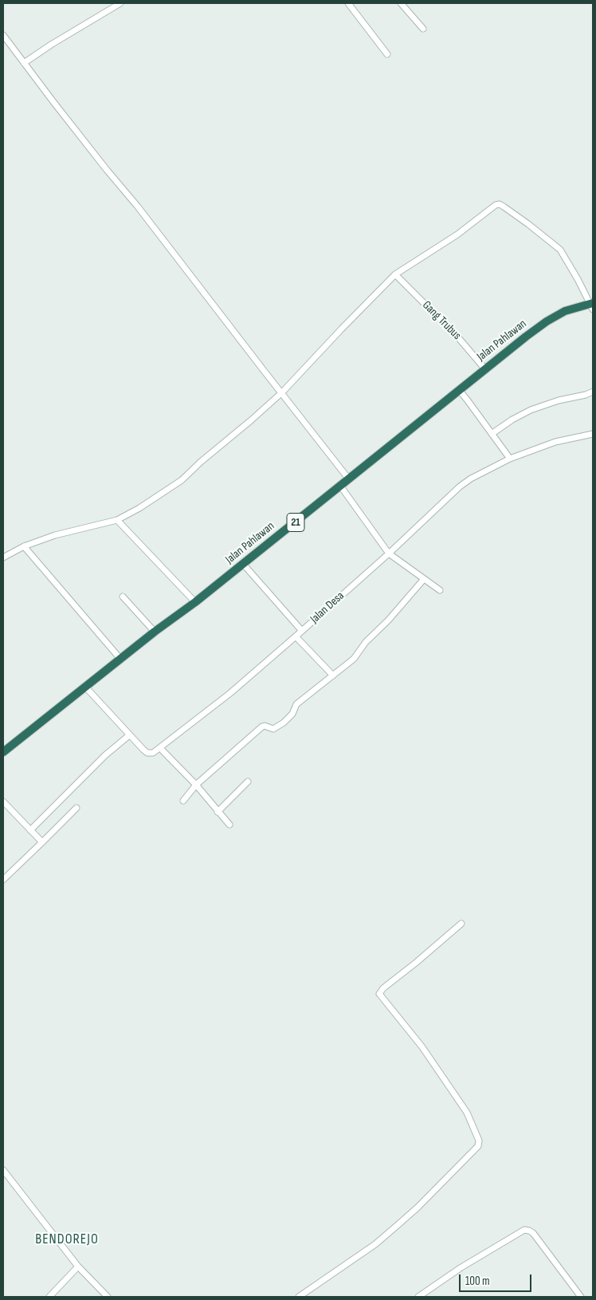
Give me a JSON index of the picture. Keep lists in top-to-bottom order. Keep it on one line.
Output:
{"streets":{"highway":["Jalan Pahlawan","21"],"street":["Gang Trubus","Jalan Desa"]},"crossings":[["Gang Trubus","Jalan Pahlawan"]],"districts":["BENDOREJO"],"scale_bar":"100 m"}
